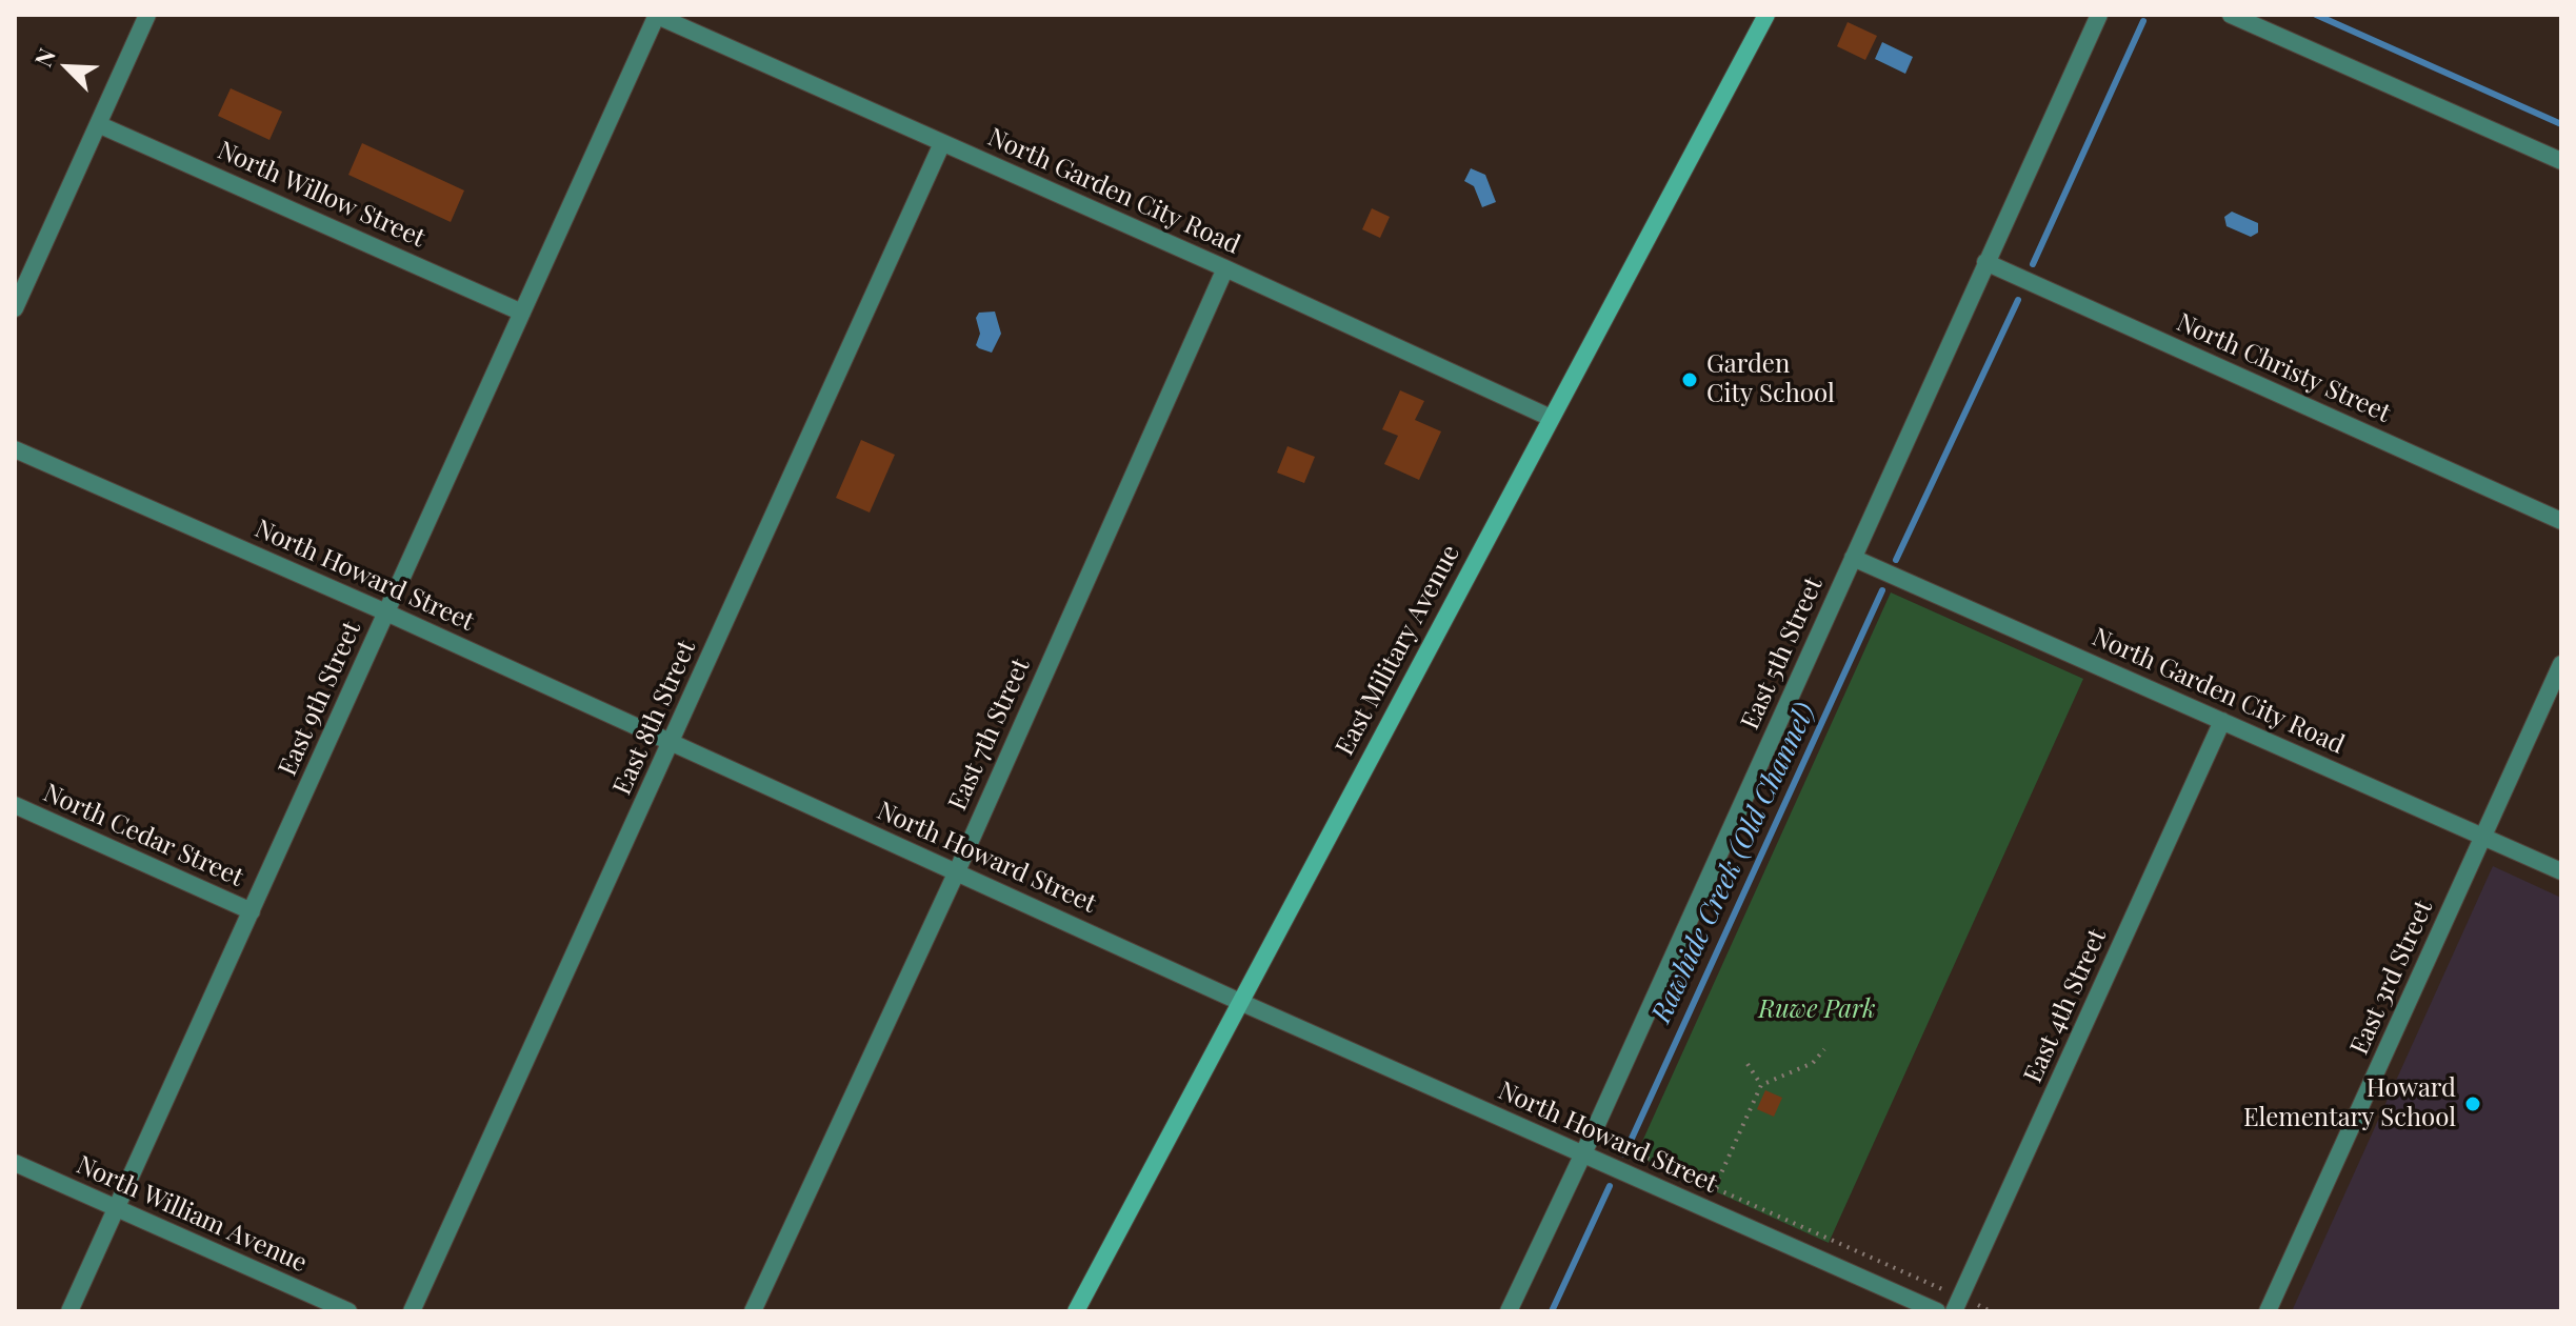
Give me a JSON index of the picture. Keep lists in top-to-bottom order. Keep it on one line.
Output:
{"streets":{"main road":["East Military Avenue"],"street":["North Garden City Road","North Willow Street","North Christy Street","North Howard Street","East 5th Street","East 9th Street","East 8th Street","East 7th Street","North Cedar Street","East 3rd Street","East 4th Street","North William Avenue"]},"crossings":[["North Garden City Road","East Military Avenue"],["North Garden City Road","East 5th Street"],["North Garden City Road","East 9th Street"],["North Garden City Road","East 8th Street"],["North Garden City Road","East 7th Street"],["North Garden City Road","East 3rd Street"],["North Garden City Road","East 4th Street"],["North Willow Street","East 9th Street"],["North Christy Street","East 5th Street"],["North Howard Street","East Military Avenue"],["North Howard Street","East 5th Street"],["North Howard Street","East 9th Street"],["North Howard Street","East 8th Street"],["North Howard Street","East 7th Street"],["East 9th Street","North Cedar Street"],["East 9th Street","North William Avenue"]],"water":["Rawhide Creek (Old Channel)"],"parks":["Ruwe Park"],"places":["Garden City School","Howard Elementary School"],"north":"top left"}
